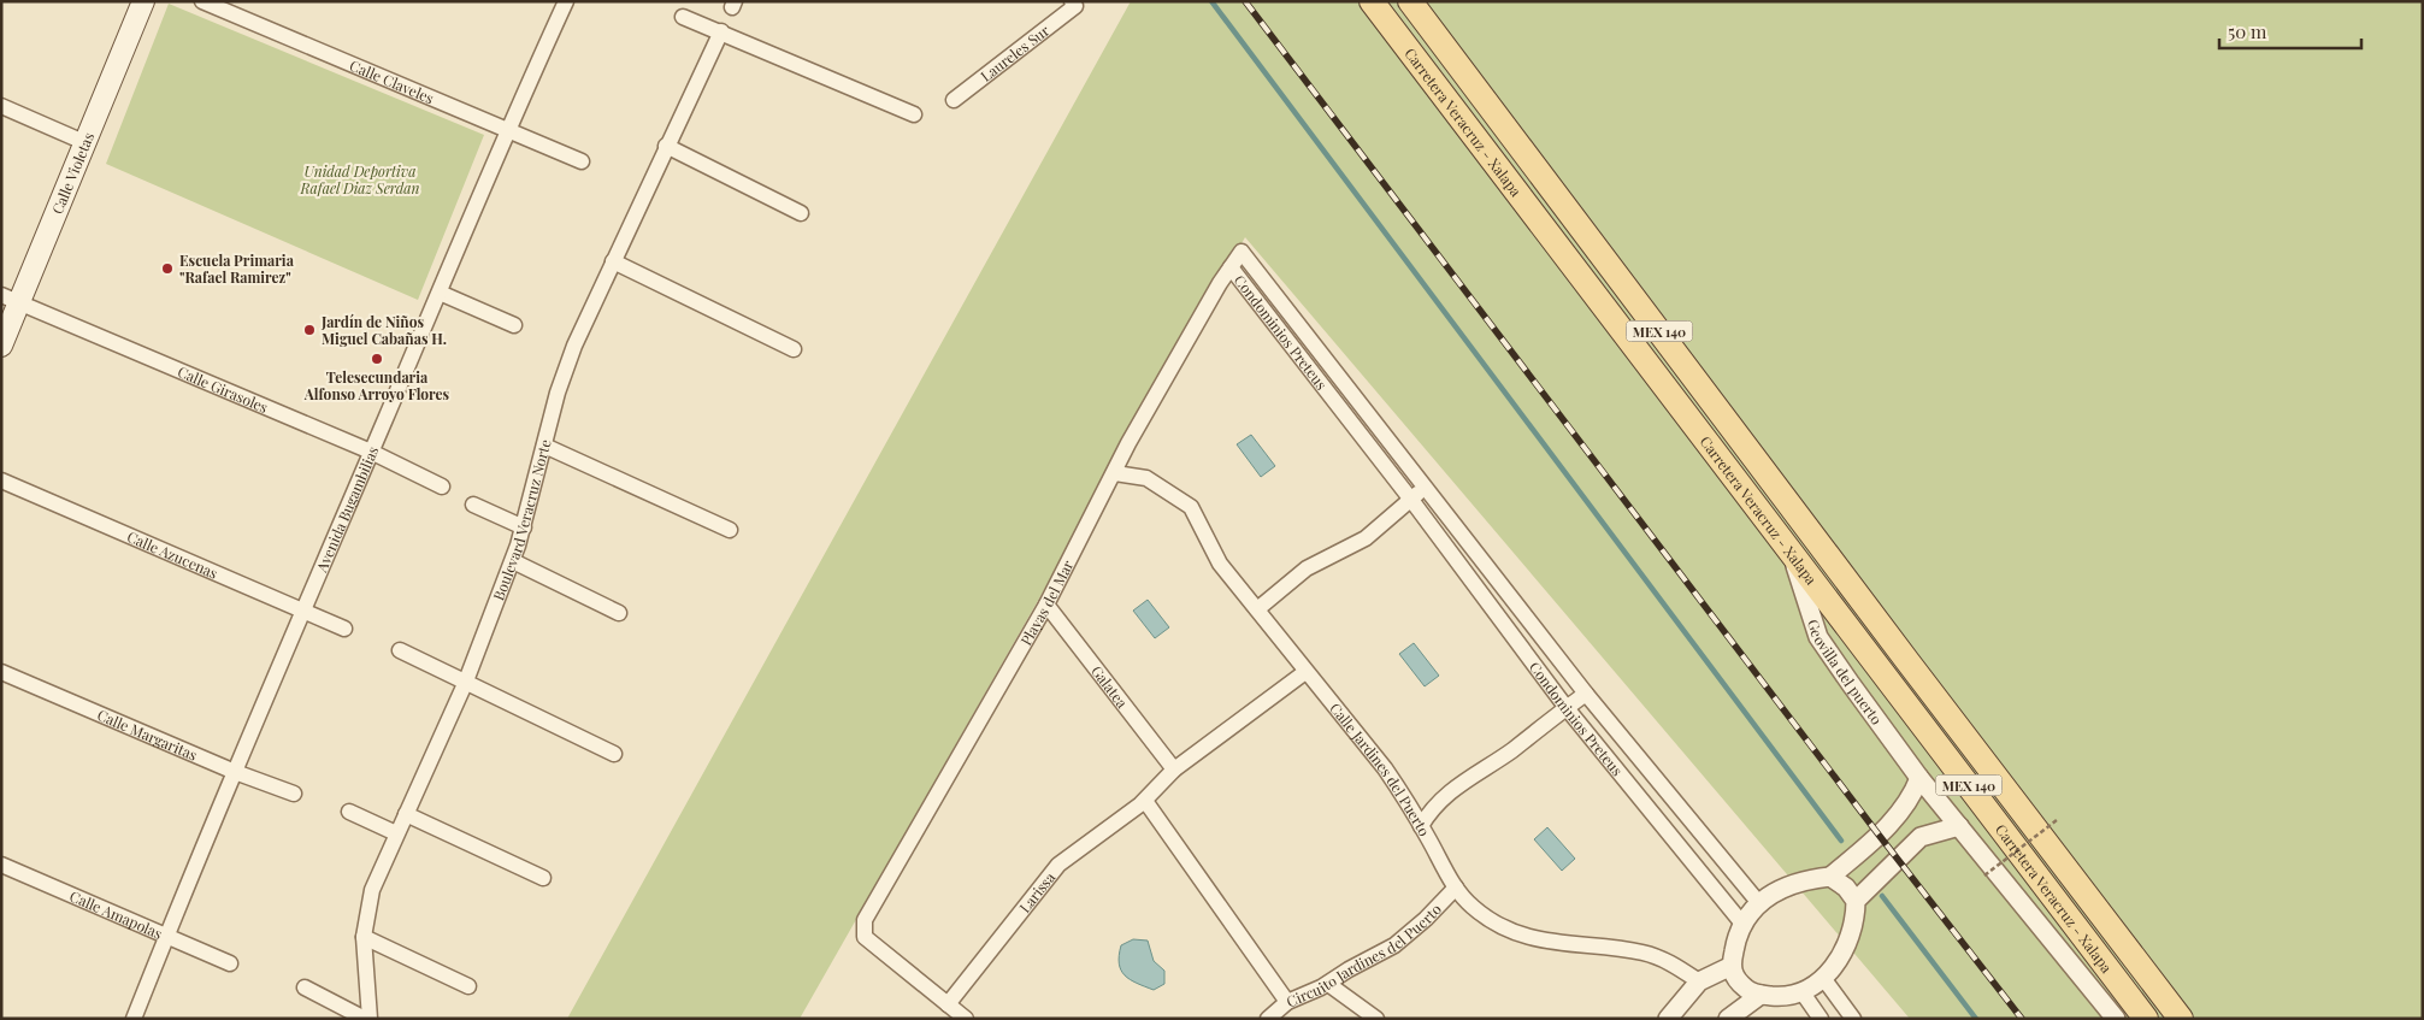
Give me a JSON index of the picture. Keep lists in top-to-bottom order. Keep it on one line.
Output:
{"streets":{"main road":["Carretera Veracruz - Xalapa","Calle Violetas","MEX 140"],"street":["Laureles Sur","Calle Claveles","Condominios Preteus","Calle Girasoles","Avenida Bugambilias","Boulevard Veracruz Norte","Calle Azucenas","Playas del Mar","Geovilla del puerto","Galatea","Calle Margaritas","Calle Jardines del Puerto","Larissa","Calle Amapolas","Circuito Jardines del Puerto"]},"crossings":[["Calle Claveles","Avenida Bugambilias"],["Carretera Veracruz - Xalapa","Geovilla del puerto"],["Calle Violetas","Calle Girasoles"],["Condominios Preteus","Playas del Mar"],["Calle Girasoles","Avenida Bugambilias"],["Avenida Bugambilias","Calle Azucenas"],["Avenida Bugambilias","Calle Margaritas"],["Avenida Bugambilias","Calle Amapolas"],["Playas del Mar","Galatea"],["Playas del Mar","Calle Jardines del Puerto"],["Playas del Mar","Larissa"],["Galatea","Larissa"],["Calle Jardines del Puerto","Larissa"],["Calle Jardines del Puerto","Circuito Jardines del Puerto"]],"parks":["Unidad Deportiva Rafael Diaz Serdan"],"places":["Escuela Primaria \"Rafael Ramirez\"","Jardín de Niños Miguel Cabañas H.","Telesecundaria Alfonso Arroyo Flores"],"scale_bar":"50 m"}
